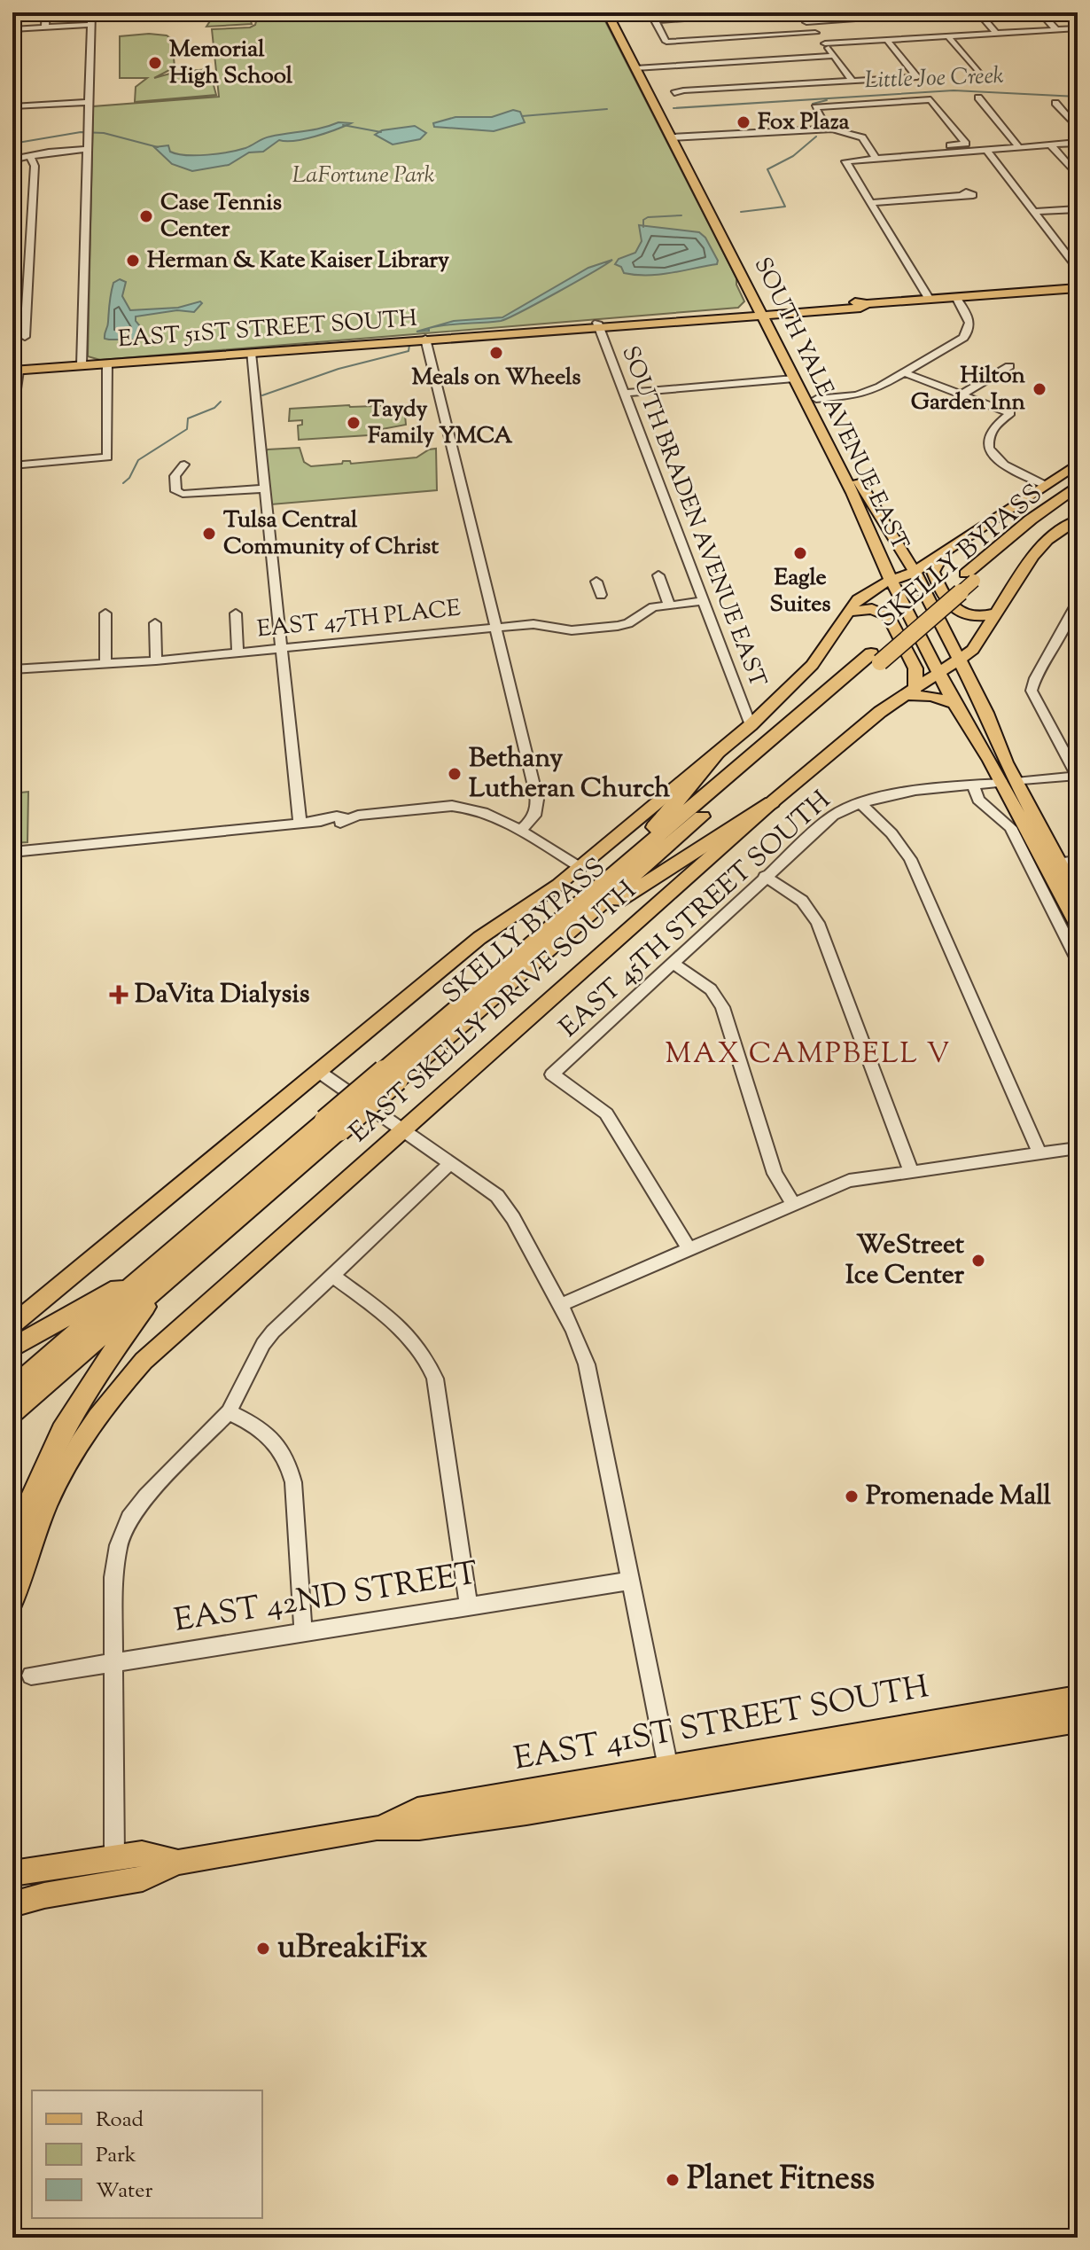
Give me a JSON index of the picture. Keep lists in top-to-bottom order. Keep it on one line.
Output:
{"streets":{"highway":["SKELLY BYPASS"],"main road":["EAST 51ST STREET SOUTH","SOUTH YALE AVENUE EAST","EAST SKELLY DRIVE SOUTH","EAST 41ST STREET SOUTH"],"street":["SOUTH BRADEN AVENUE EAST","EAST 47TH PLACE","EAST 45TH STREET SOUTH","EAST 42ND STREET"]},"crossings":[["EAST 51ST STREET SOUTH","SOUTH YALE AVENUE EAST"],["EAST 51ST STREET SOUTH","SOUTH BRADEN AVENUE EAST"],["SOUTH YALE AVENUE EAST","EAST 45TH STREET SOUTH"],["SOUTH YALE AVENUE EAST","EAST SKELLY DRIVE SOUTH"],["SOUTH BRADEN AVENUE EAST","EAST 47TH PLACE"],["SOUTH BRADEN AVENUE EAST","EAST SKELLY DRIVE SOUTH"]],"districts":["MAX CAMPBELL V"],"water":["Little Joe Creek"],"parks":["LaFortune Park"],"places":{"other":["Memorial High School","Fox Plaza","Case Tennis Center","Herman & Kate Kaiser Library","Meals on Wheels","Hilton Garden Inn","Taydy Family YMCA","Tulsa Central Community of Christ","Eagle Suites","Bethany Lutheran Church","WeStreet Ice Center","Promenade Mall","uBreakiFix","Planet Fitness"],"health":["DaVita Dialysis"]},"legend":["Road","Park","Water"]}
